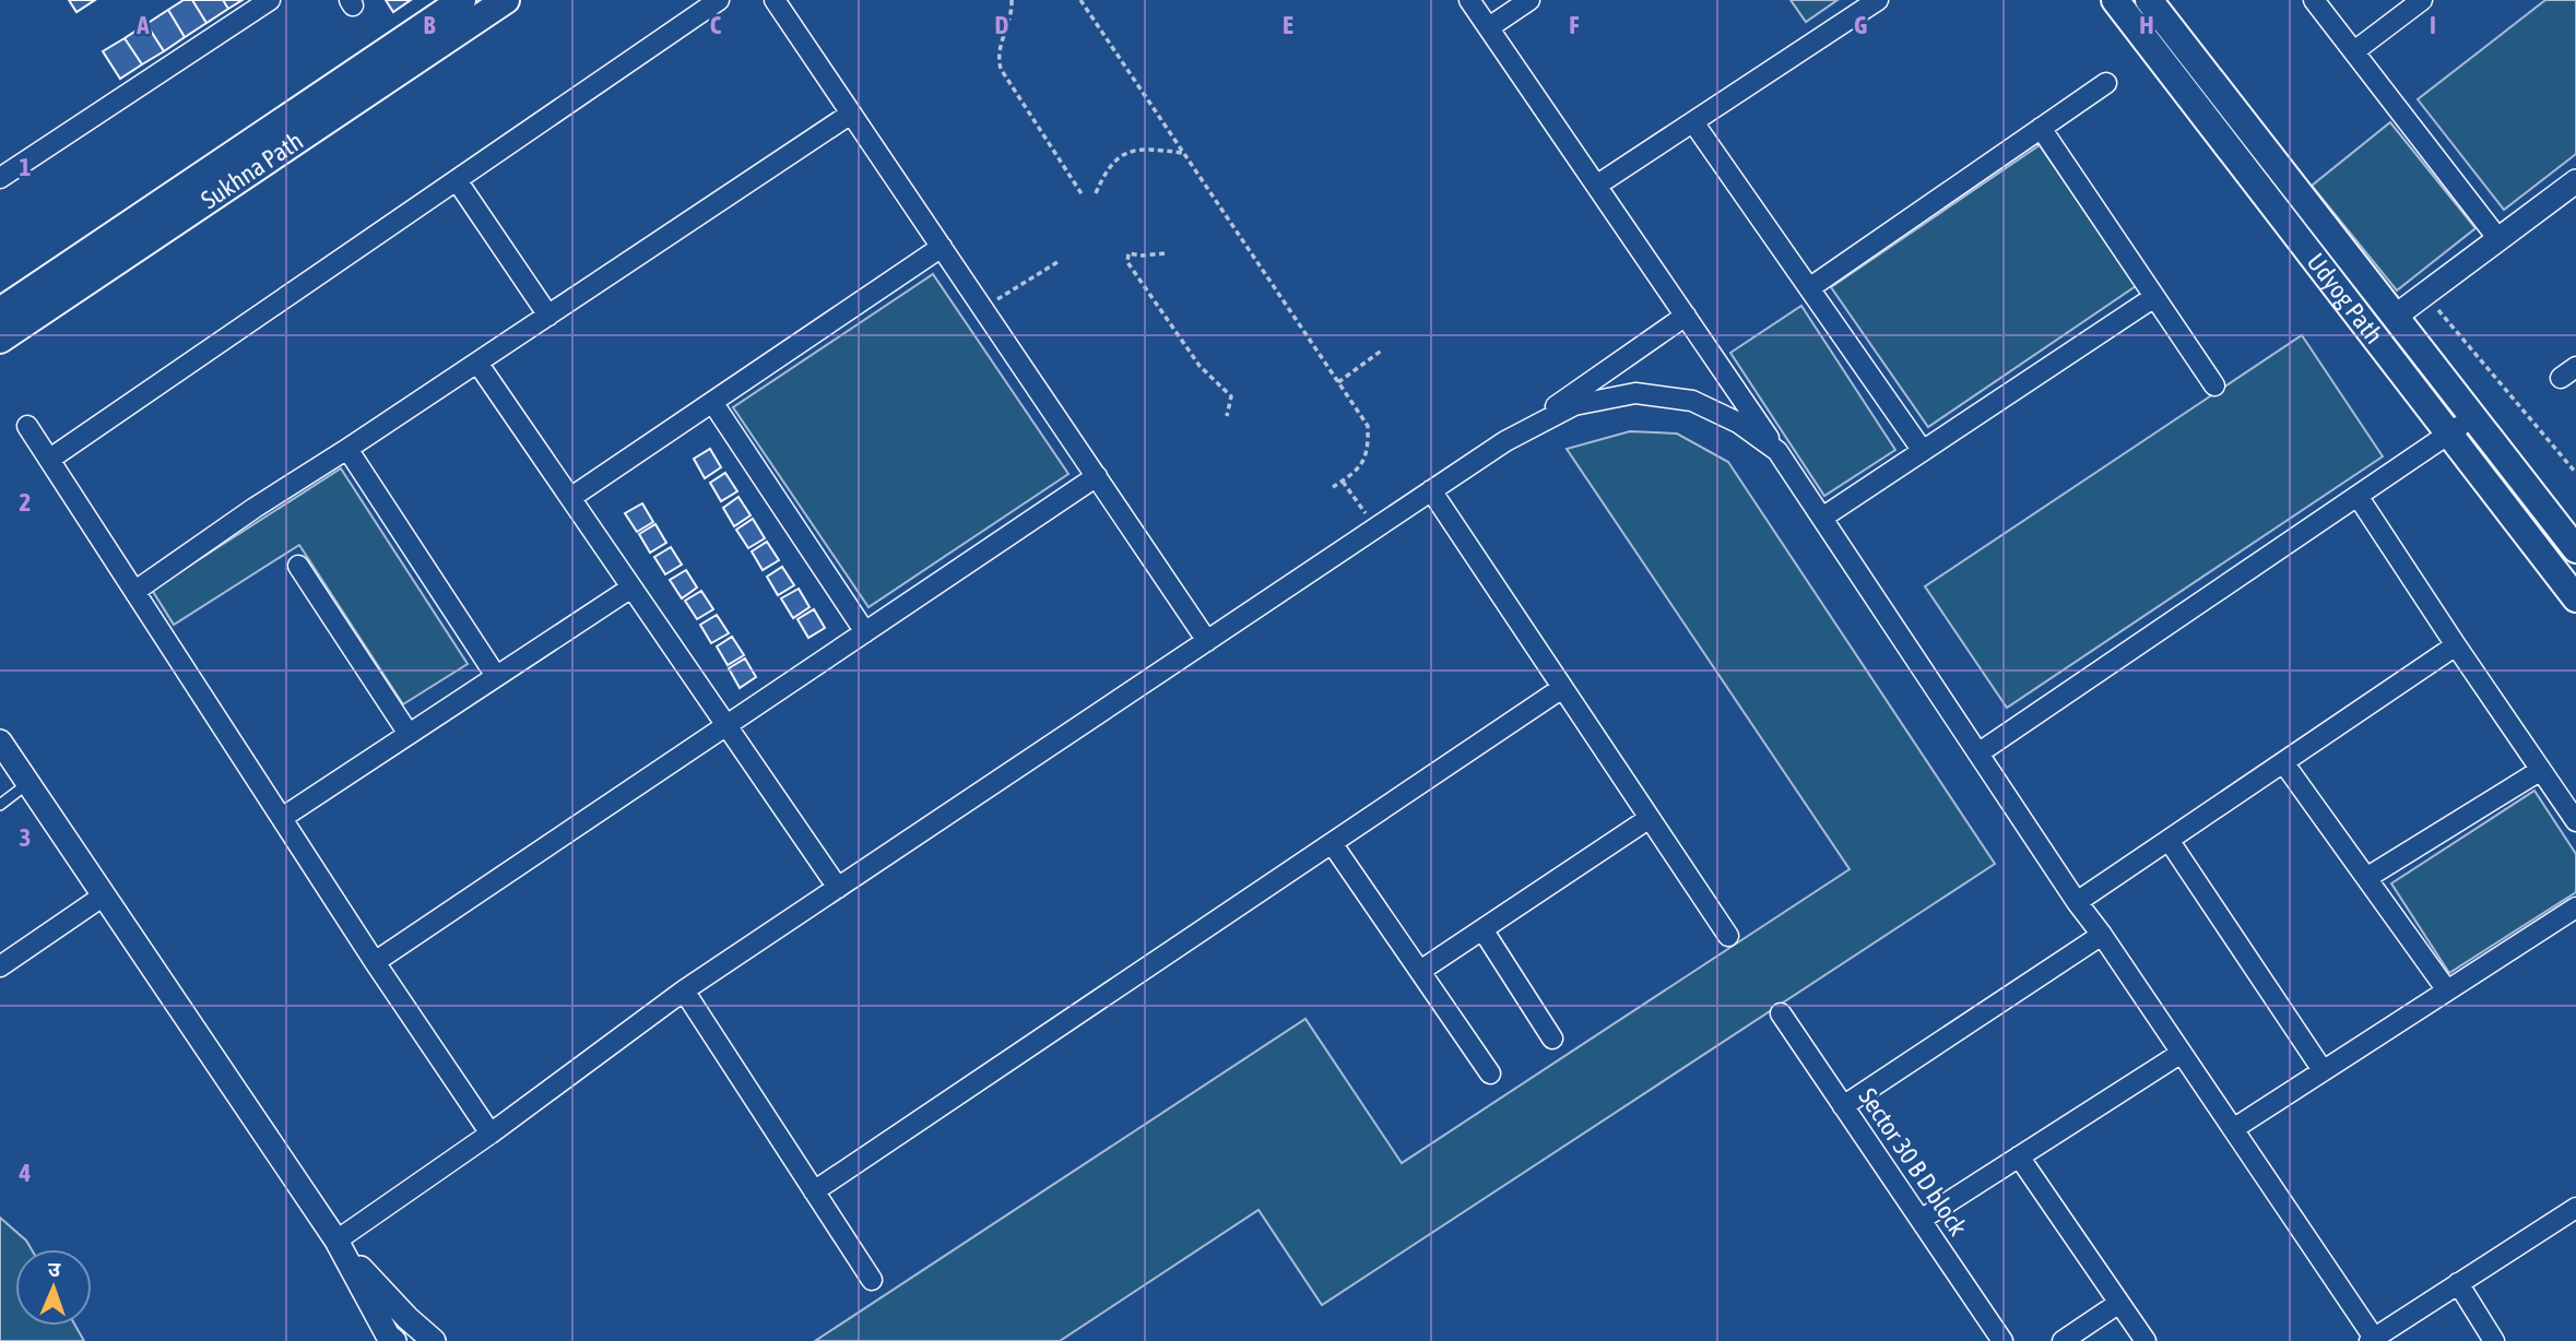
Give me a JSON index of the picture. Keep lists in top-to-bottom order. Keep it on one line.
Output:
{"streets":{"main road":["Sukhna Path","Udyog Path"],"street":["Sector 30 B D block"]},"north":"top","grid":{"columns":["A","B","C","D","E","F","G","H","I"],"rows":["1","2","3","4"]}}
